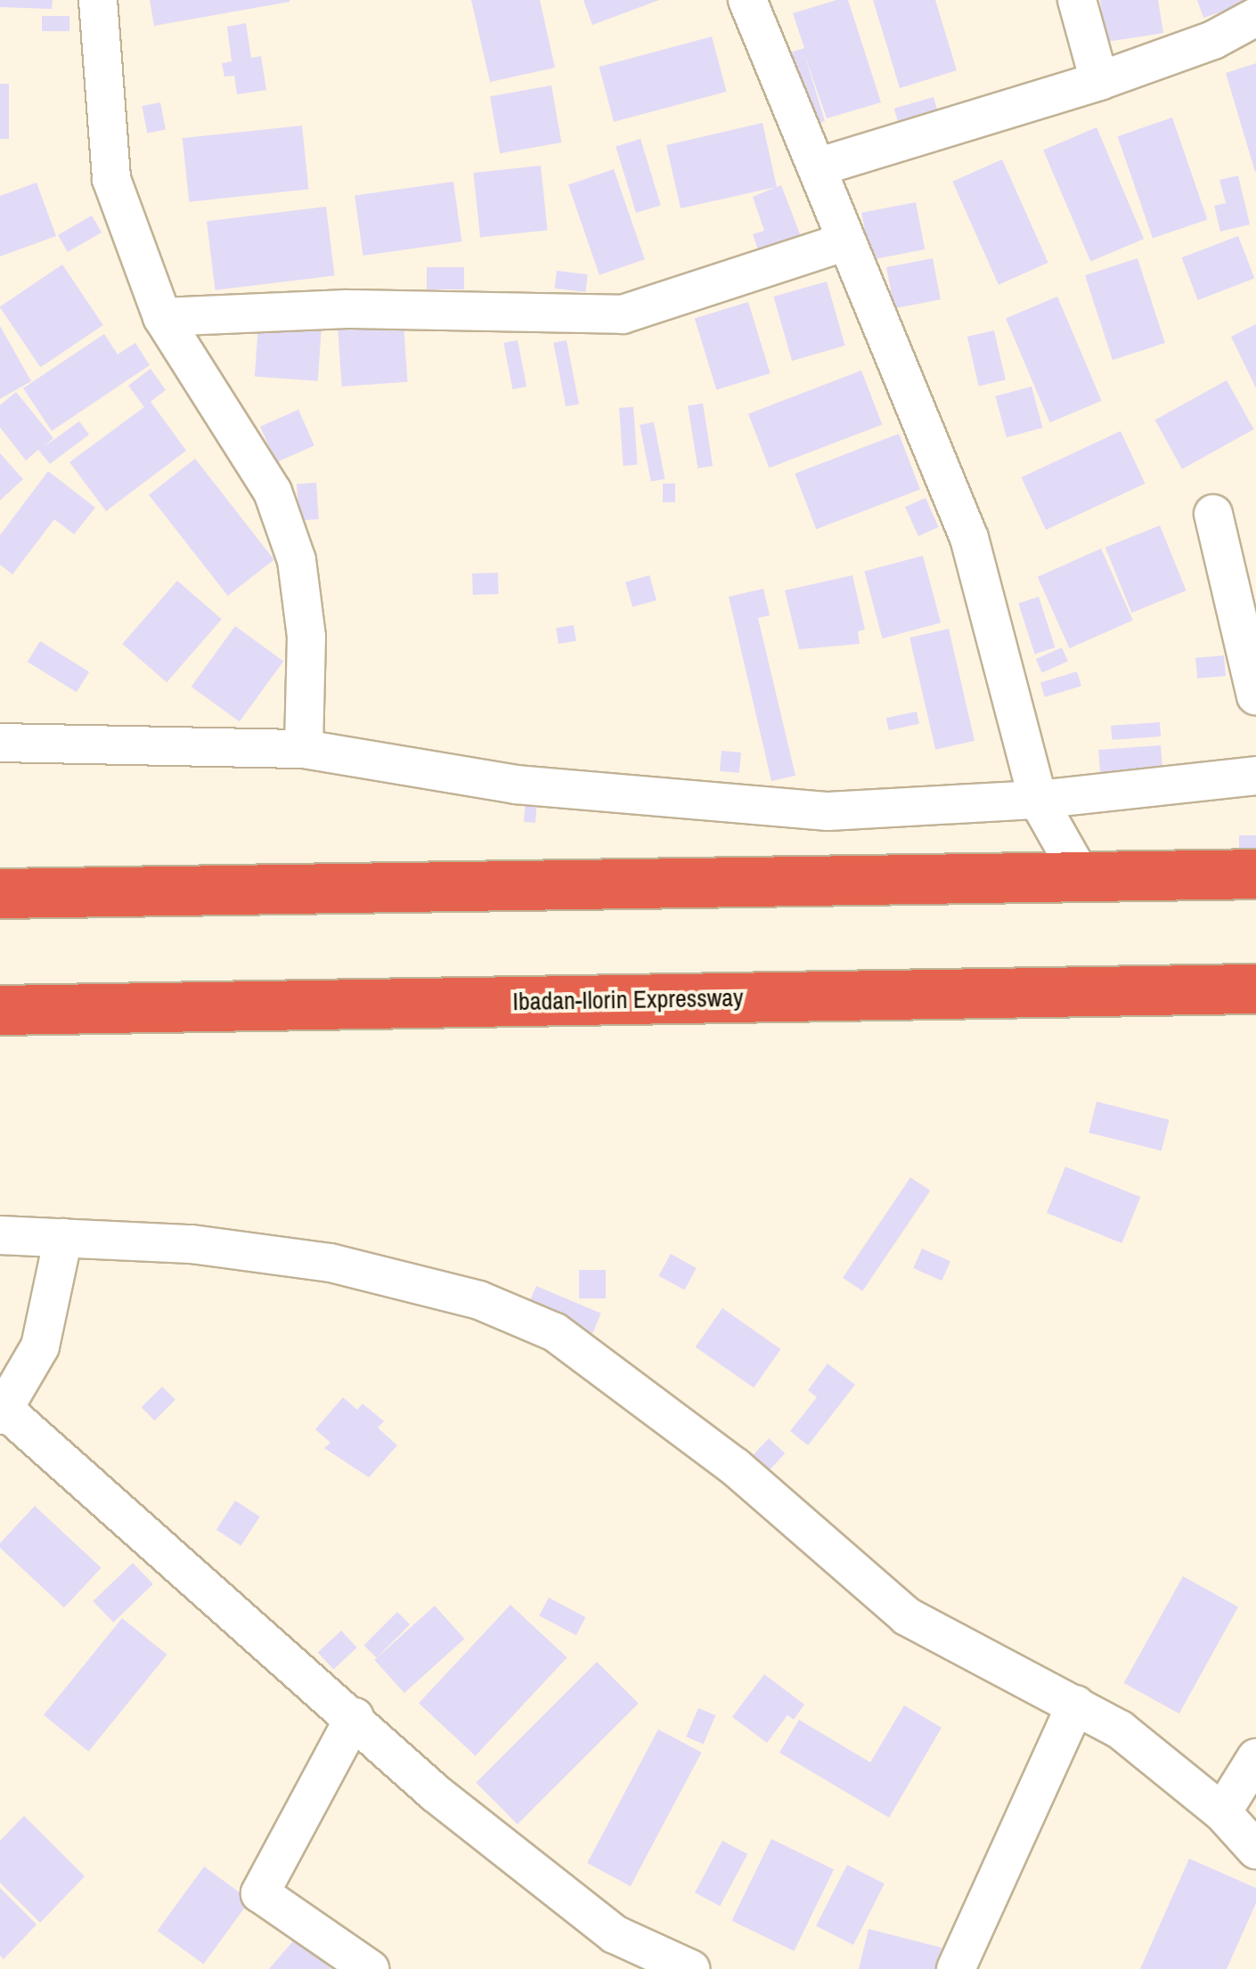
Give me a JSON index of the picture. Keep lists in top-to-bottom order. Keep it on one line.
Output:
{"streets":{"highway":["Ibadan-Ilorin Expressway"]}}
